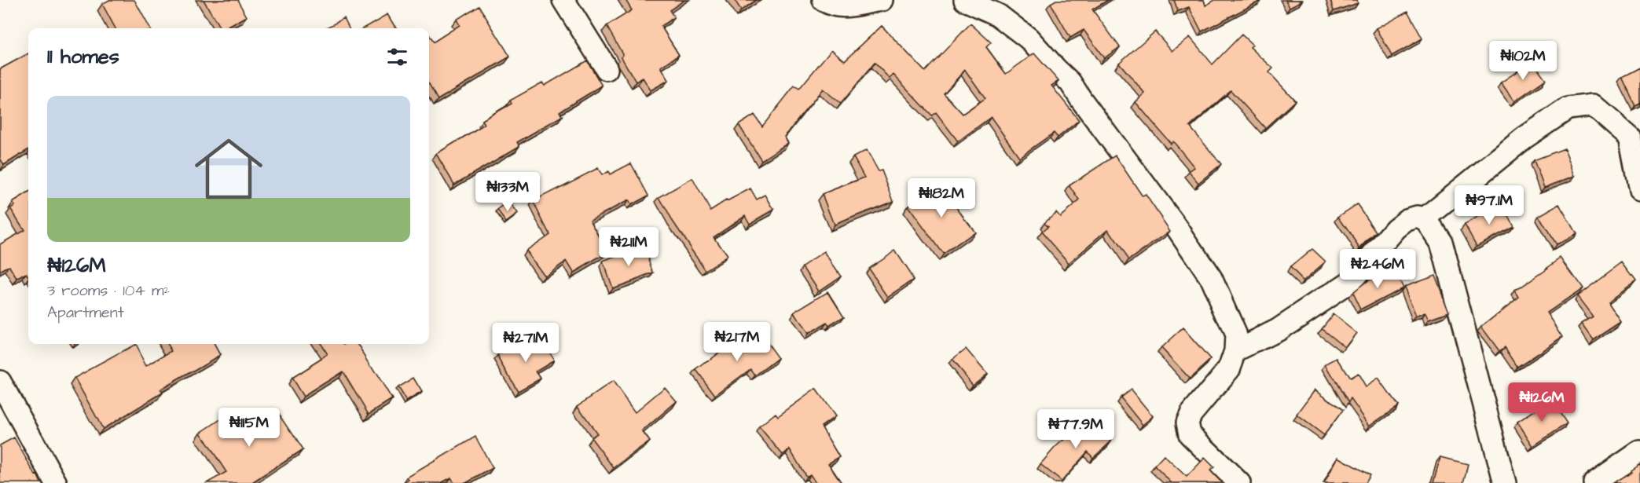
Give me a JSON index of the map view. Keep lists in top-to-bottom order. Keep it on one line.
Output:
{"page":{"heading":"11 homes","price":["₦102M","₦133M","₦182M","₦97.1M","₦211M","₦246M","₦217M","₦271M","₦126M","₦115M","₦77.9M"],"list":[{"name":"₦126M","note":"3 rooms · 104 m² · Apartment"}]}}
